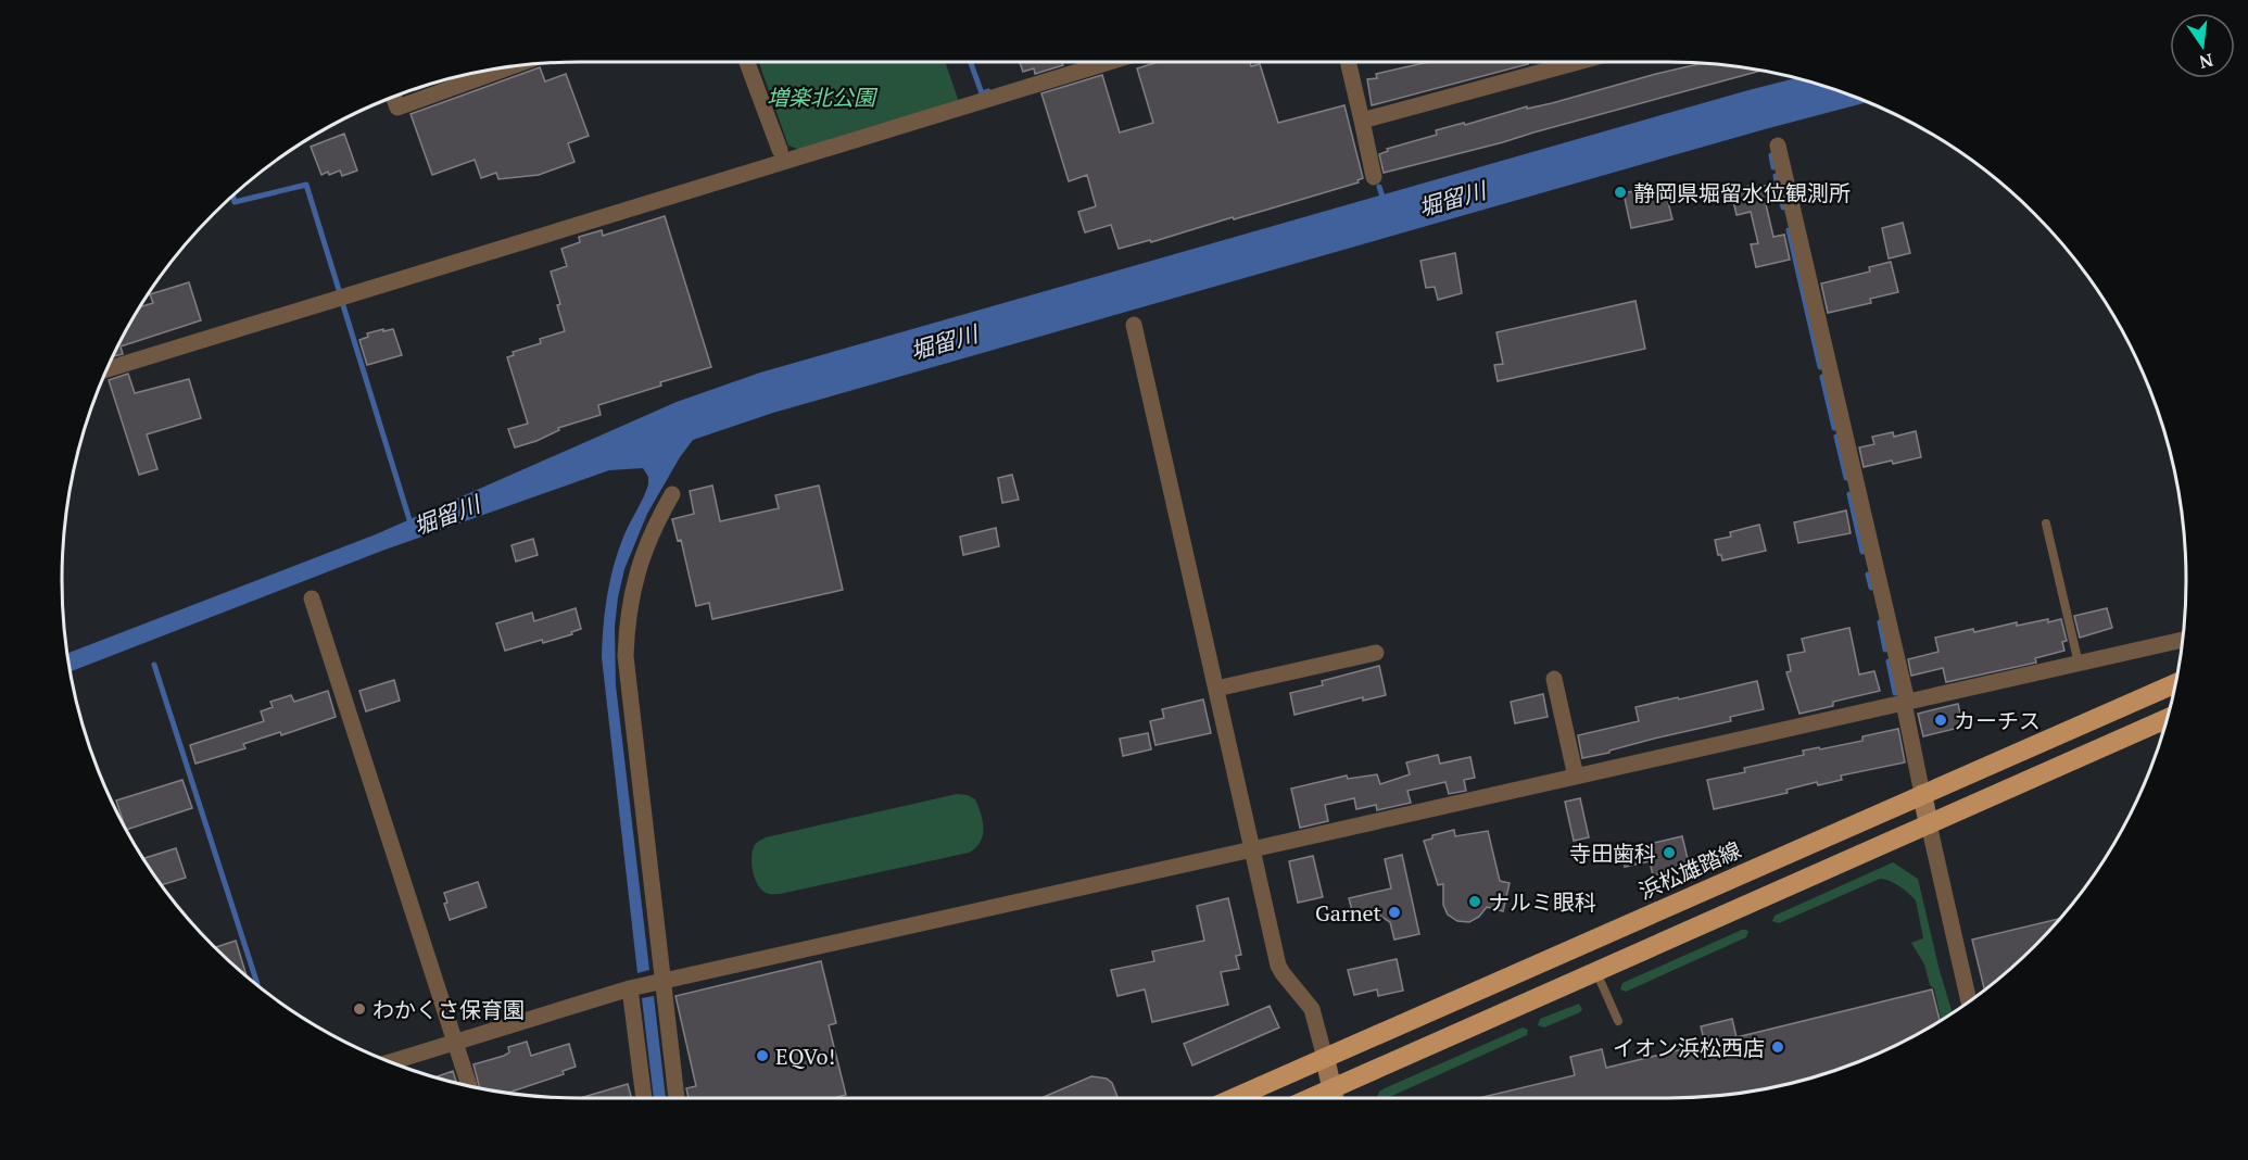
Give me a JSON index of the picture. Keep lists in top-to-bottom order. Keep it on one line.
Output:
{"streets":{"main road":["浜松雄踏線"]},"water":["堀留川"],"parks":["増楽北公園"],"places":["静岡県堀留水位観測所","カーチス","寺田歯科","ナルミ眼科","Garnet","わかくさ保育園","イオン浜松西店","EQVo!"],"north":"bottom"}
